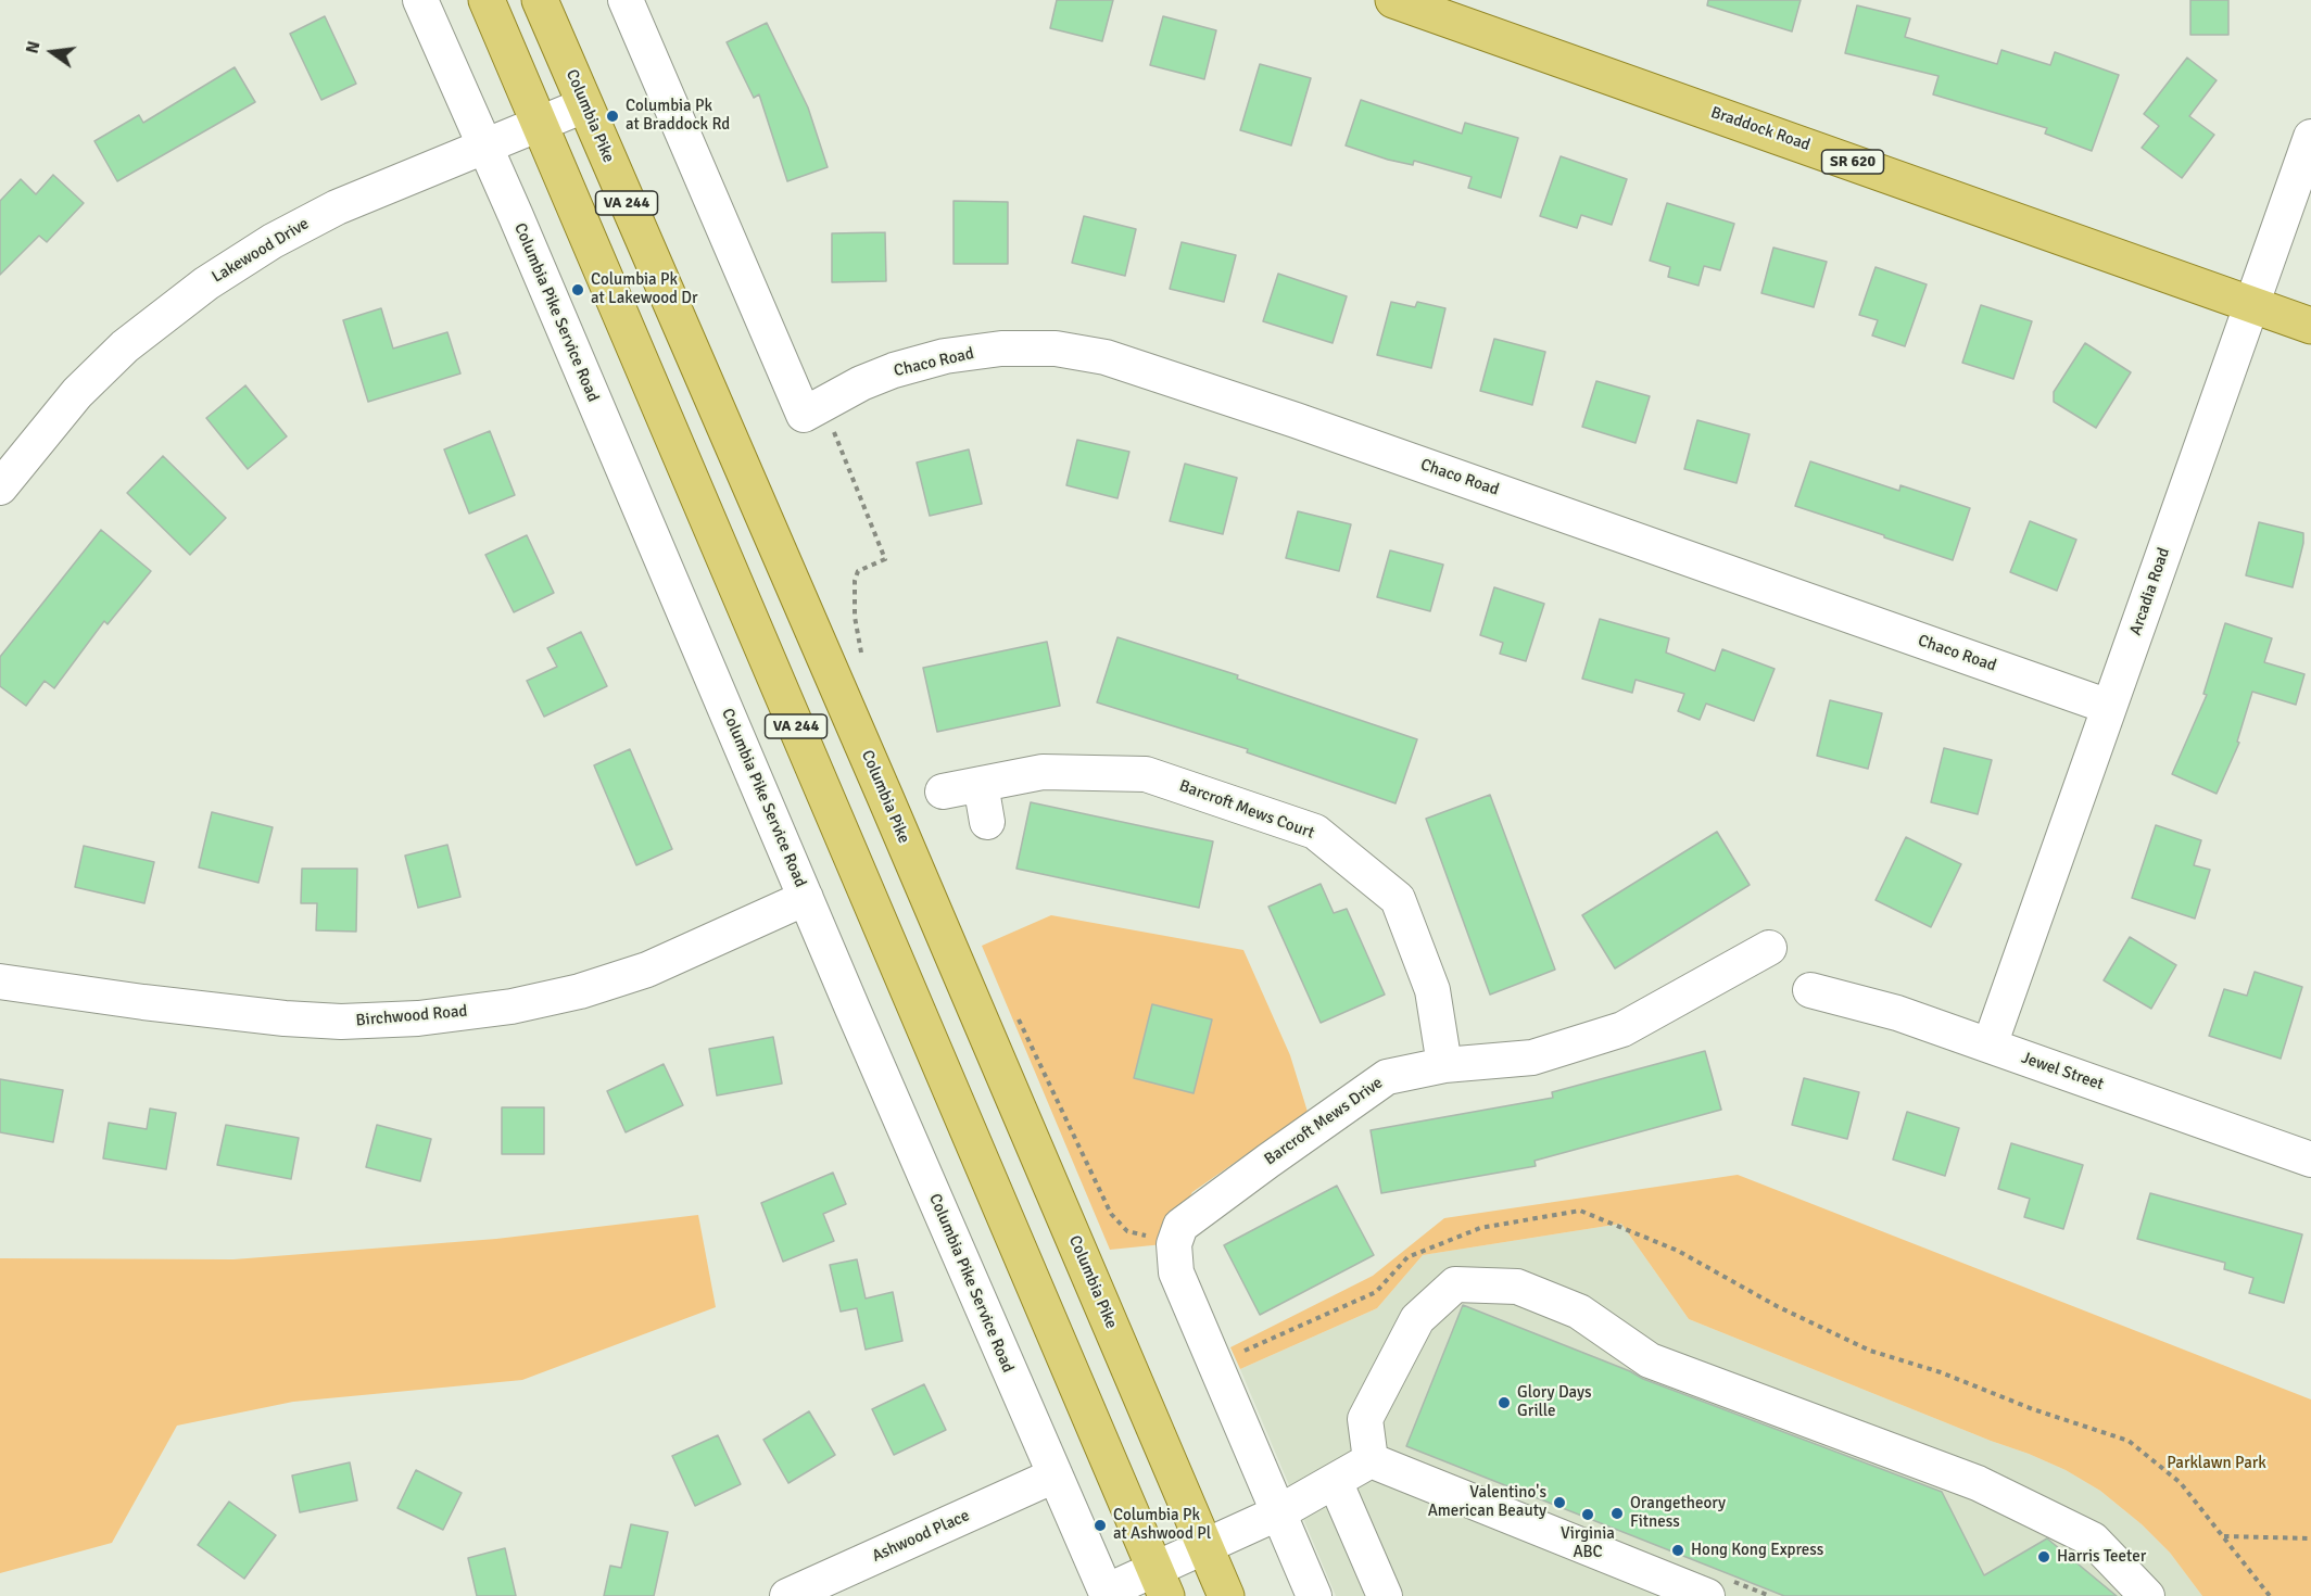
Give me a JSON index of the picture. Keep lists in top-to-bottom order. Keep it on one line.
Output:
{"streets":{"main road":["Columbia Pike","Braddock Road","SR 620","VA 244"],"street":["Lakewood Drive","Columbia Pike Service Road","Chaco Road","Arcadia Road","Barcroft Mews Court","Birchwood Road","Jewel Street","Barcroft Mews Drive","Ashwood Place"]},"crossings":[["Columbia Pike","Lakewood Drive"],["Braddock Road","Arcadia Road"],["VA 244","Lakewood Drive"],["Lakewood Drive","Columbia Pike Service Road"],["Columbia Pike Service Road","Birchwood Road"],["Columbia Pike Service Road","Ashwood Place"],["Chaco Road","Arcadia Road"],["Arcadia Road","Jewel Street"],["Barcroft Mews Court","Barcroft Mews Drive"]],"parks":["Parklawn Park"],"places":["Columbia Pk at Braddock Rd","Columbia Pk at Lakewood Dr","Glory Days Grille","Valentino's American Beauty","Orangetheory Fitness","Virginia ABC","Columbia Pk at Ashwood Pl","Hong Kong Express","Harris Teeter"],"north":"left"}
